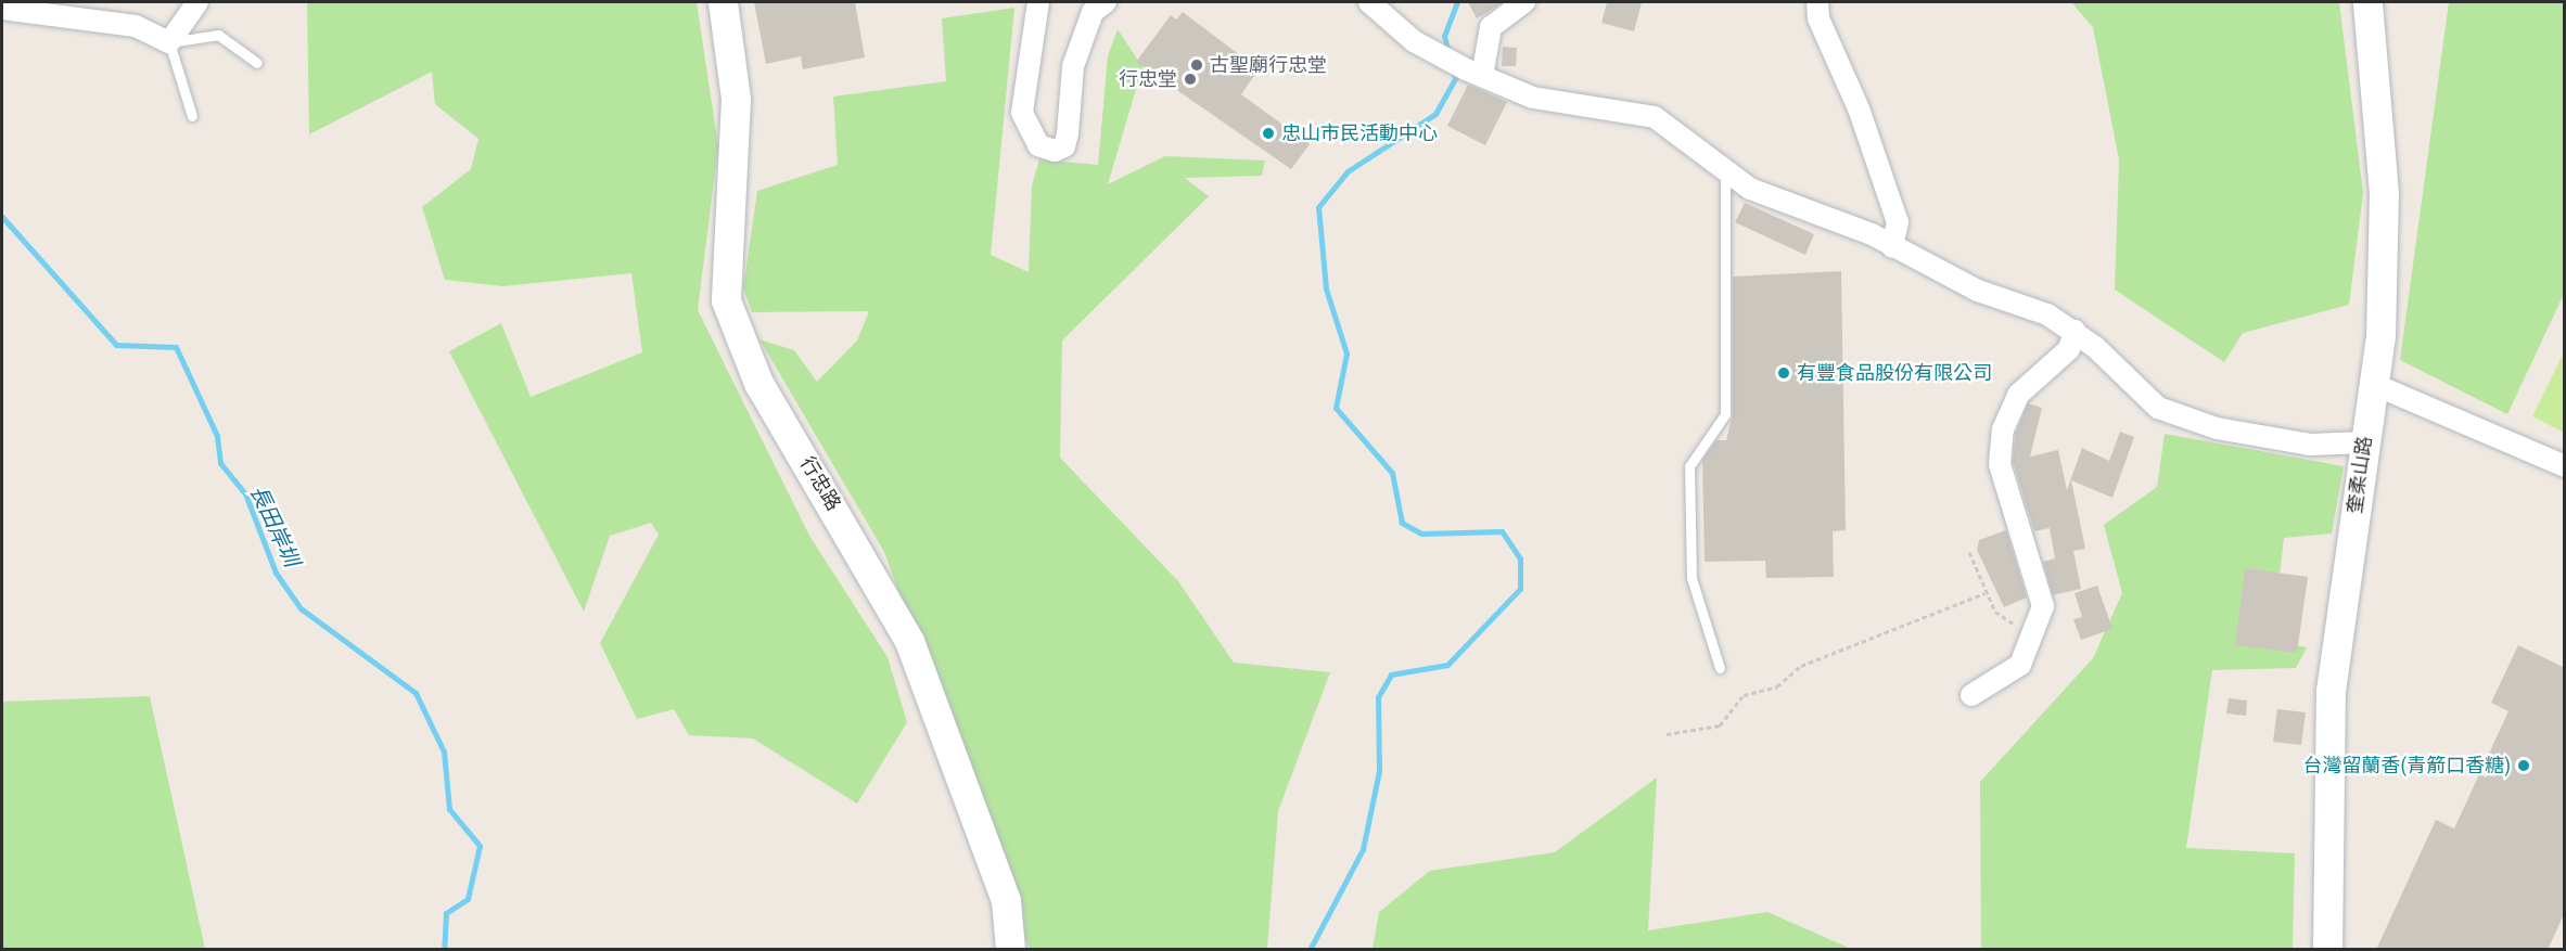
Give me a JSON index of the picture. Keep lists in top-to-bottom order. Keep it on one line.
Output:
{"streets":{"street":["奎柔山路","行忠路"]},"water":["長田岸圳"],"places":["古聖廟行忠堂","行忠堂","忠山市民活動中心","有豐食品股份有限公司","台灣留蘭香(青箭口香糖)"]}
